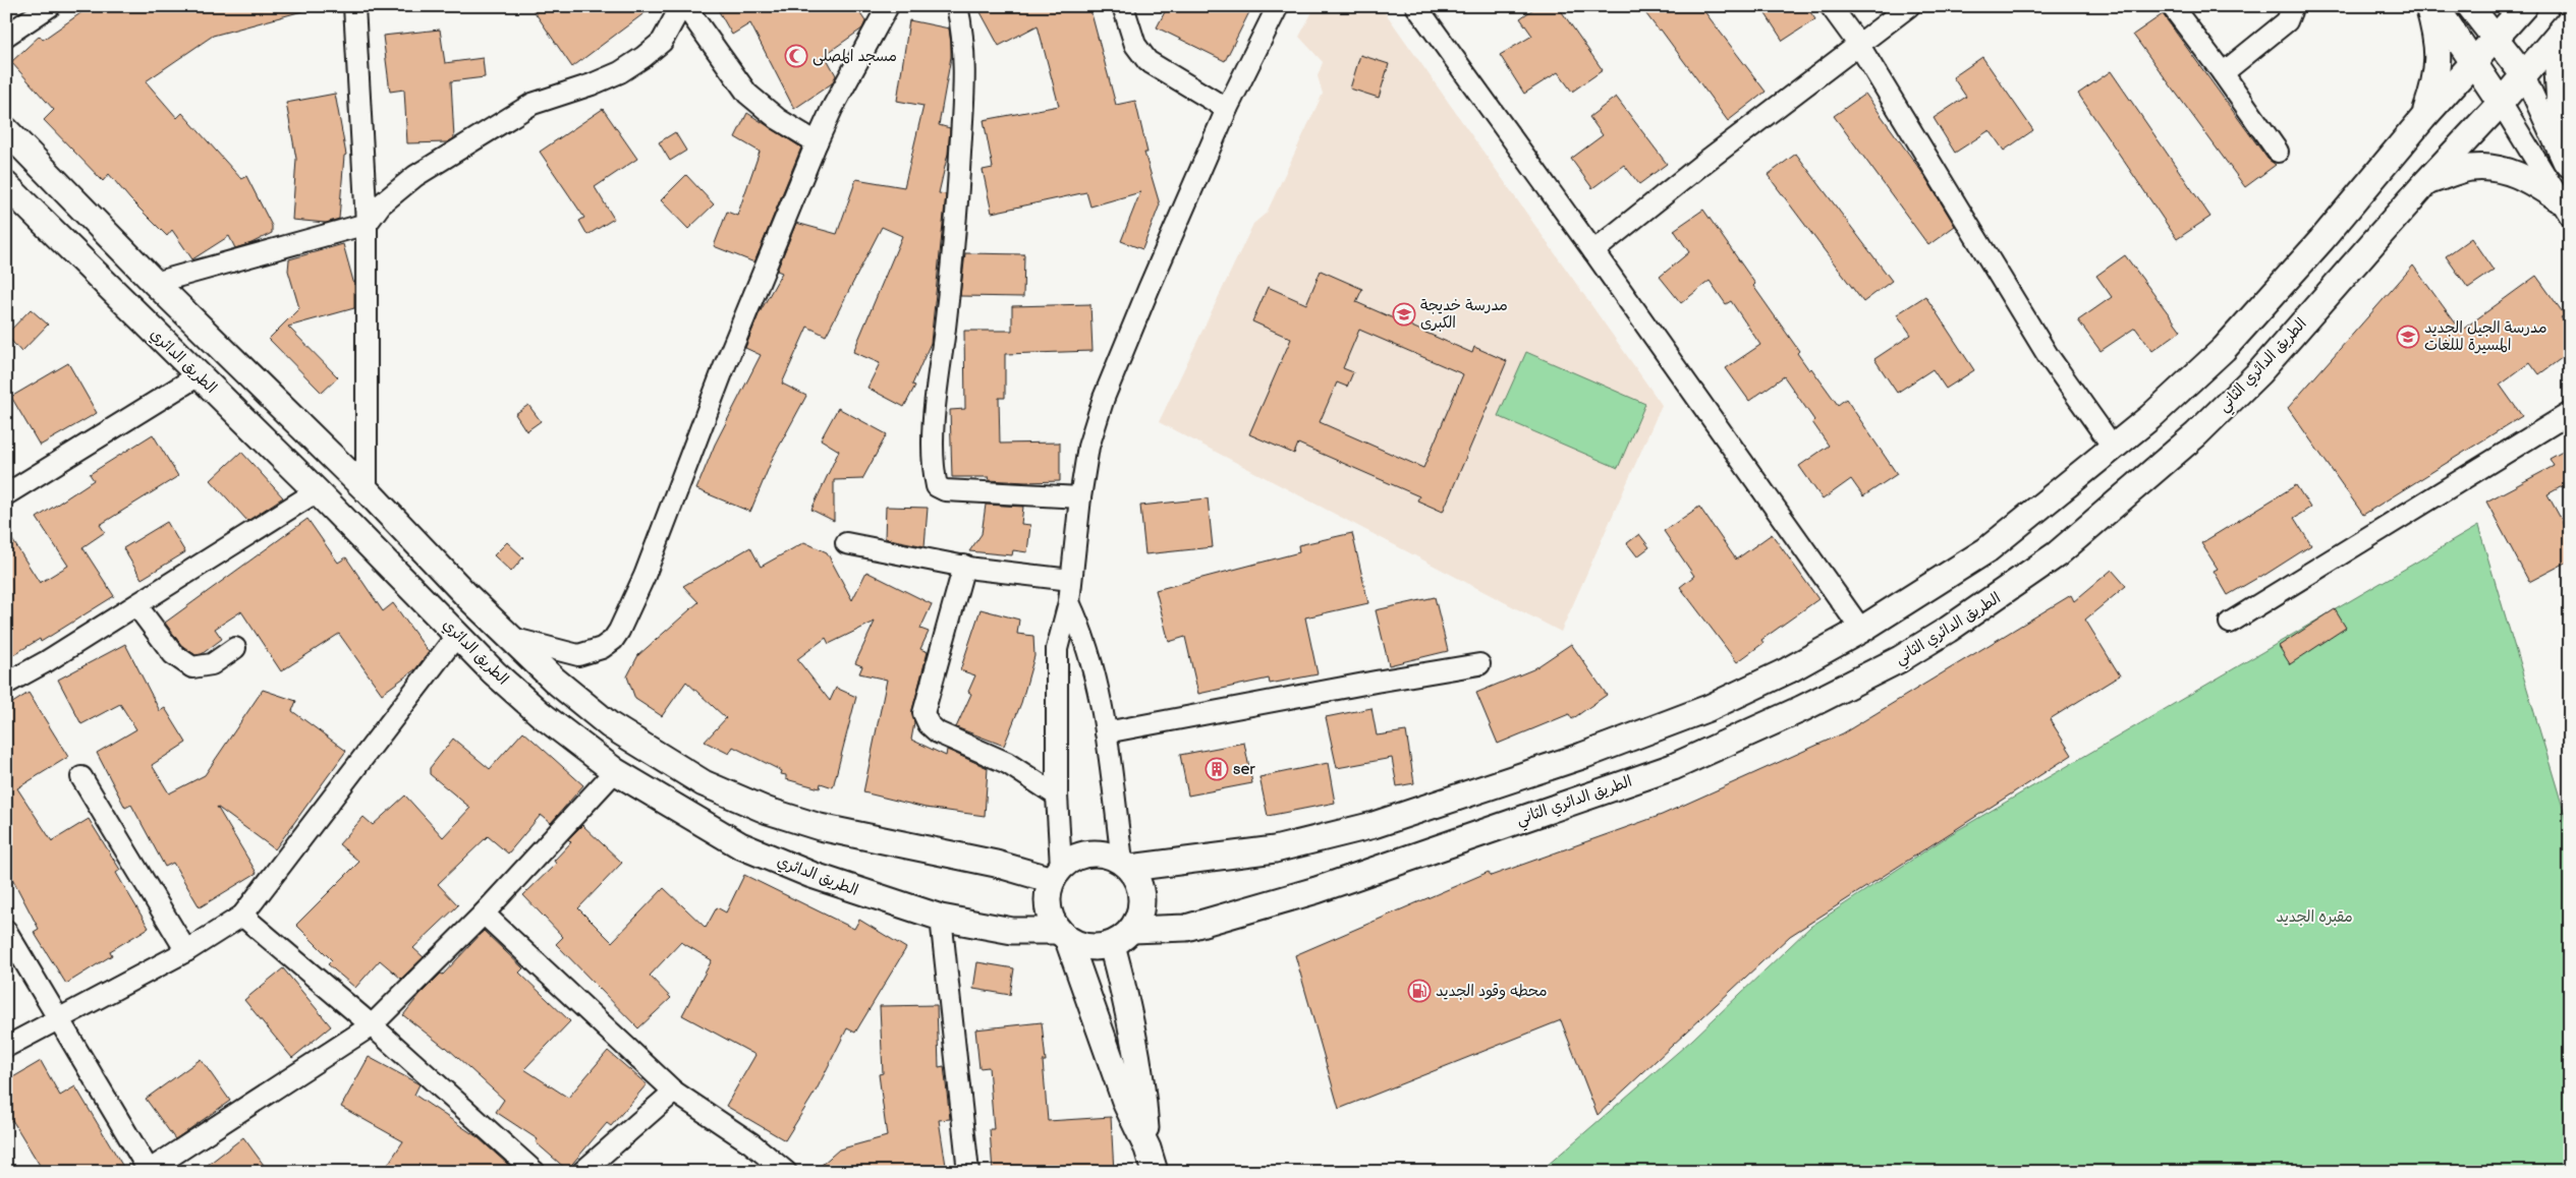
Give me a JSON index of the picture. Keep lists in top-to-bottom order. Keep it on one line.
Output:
{"streets":{"main road":["الطريق الدائري","الطريق الدائري الثاني"]},"crossings":[["الطريق الدائري","الطريق الدائري الثاني"]],"parks":["مقبره الجديد"],"places":{"mosque":["مسجد المصلى"],"school or university":["مدرسة خديجة الكبرى","مدرسة الجيل الجديد المسيرة لللغات"],"building":["ser"],"fuel station":["محطه وقود الجديد"]}}
